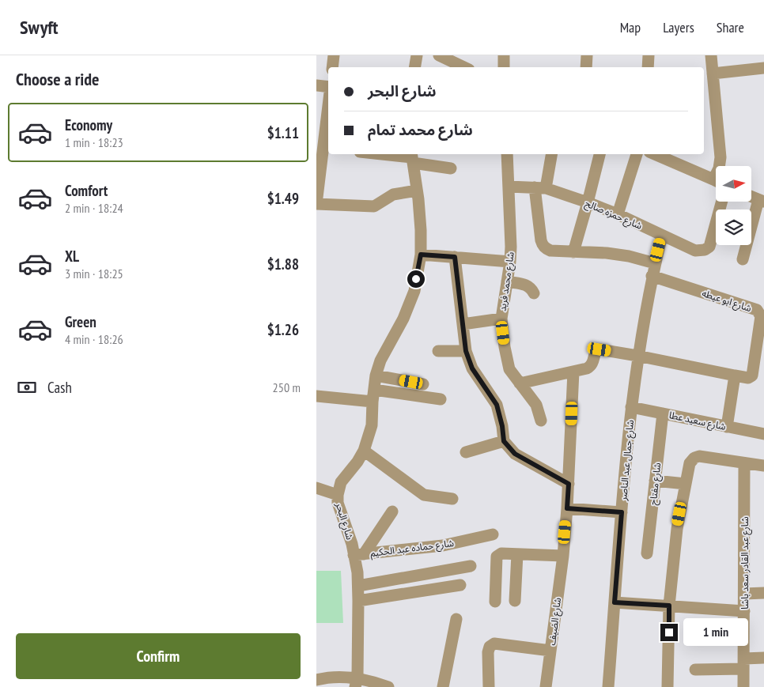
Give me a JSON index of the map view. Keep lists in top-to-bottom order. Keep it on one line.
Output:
{"streets":{"street":["شارع حمزه صالح","شارع محمد فريد","شارع ابو عيطه","شارع سعيد عطا","شارع جمال عبد الناصر","شارع مفتاح","شارع البحر","شارع حماده عبد الحكيم","شارع عبد القادر سعد باشا","شارع الضيف"]},"crossings":[["شارع حمزه صالح","شارع محمد فريد"],["شارع حمزه صالح","شارع جمال عبد الناصر"],["شارع ابو عيطه","شارع جمال عبد الناصر"],["شارع سعيد عطا","شارع جمال عبد الناصر"],["شارع سعيد عطا","شارع مفتاح"],["شارع البحر","شارع حماده عبد الحكيم"]],"north":"right","page":{"header":"Swyft","nav":["Map","Layers","Share"],"heading":"Choose a ride","banner":["شارع البحر","شارع محمد تمام"],"list":[{"name":"Economy","note":"1 min · 18:23","value":"$1.11"},{"name":"Comfort","note":"2 min · 18:24","value":"$1.49"},{"name":"XL","note":"3 min · 18:25","value":"$1.88"},{"name":"Green","note":"4 min · 18:26","value":"$1.26"}],"pay":["Cash","250 m"],"bubble":"1 min","buttons":"Confirm"}}
